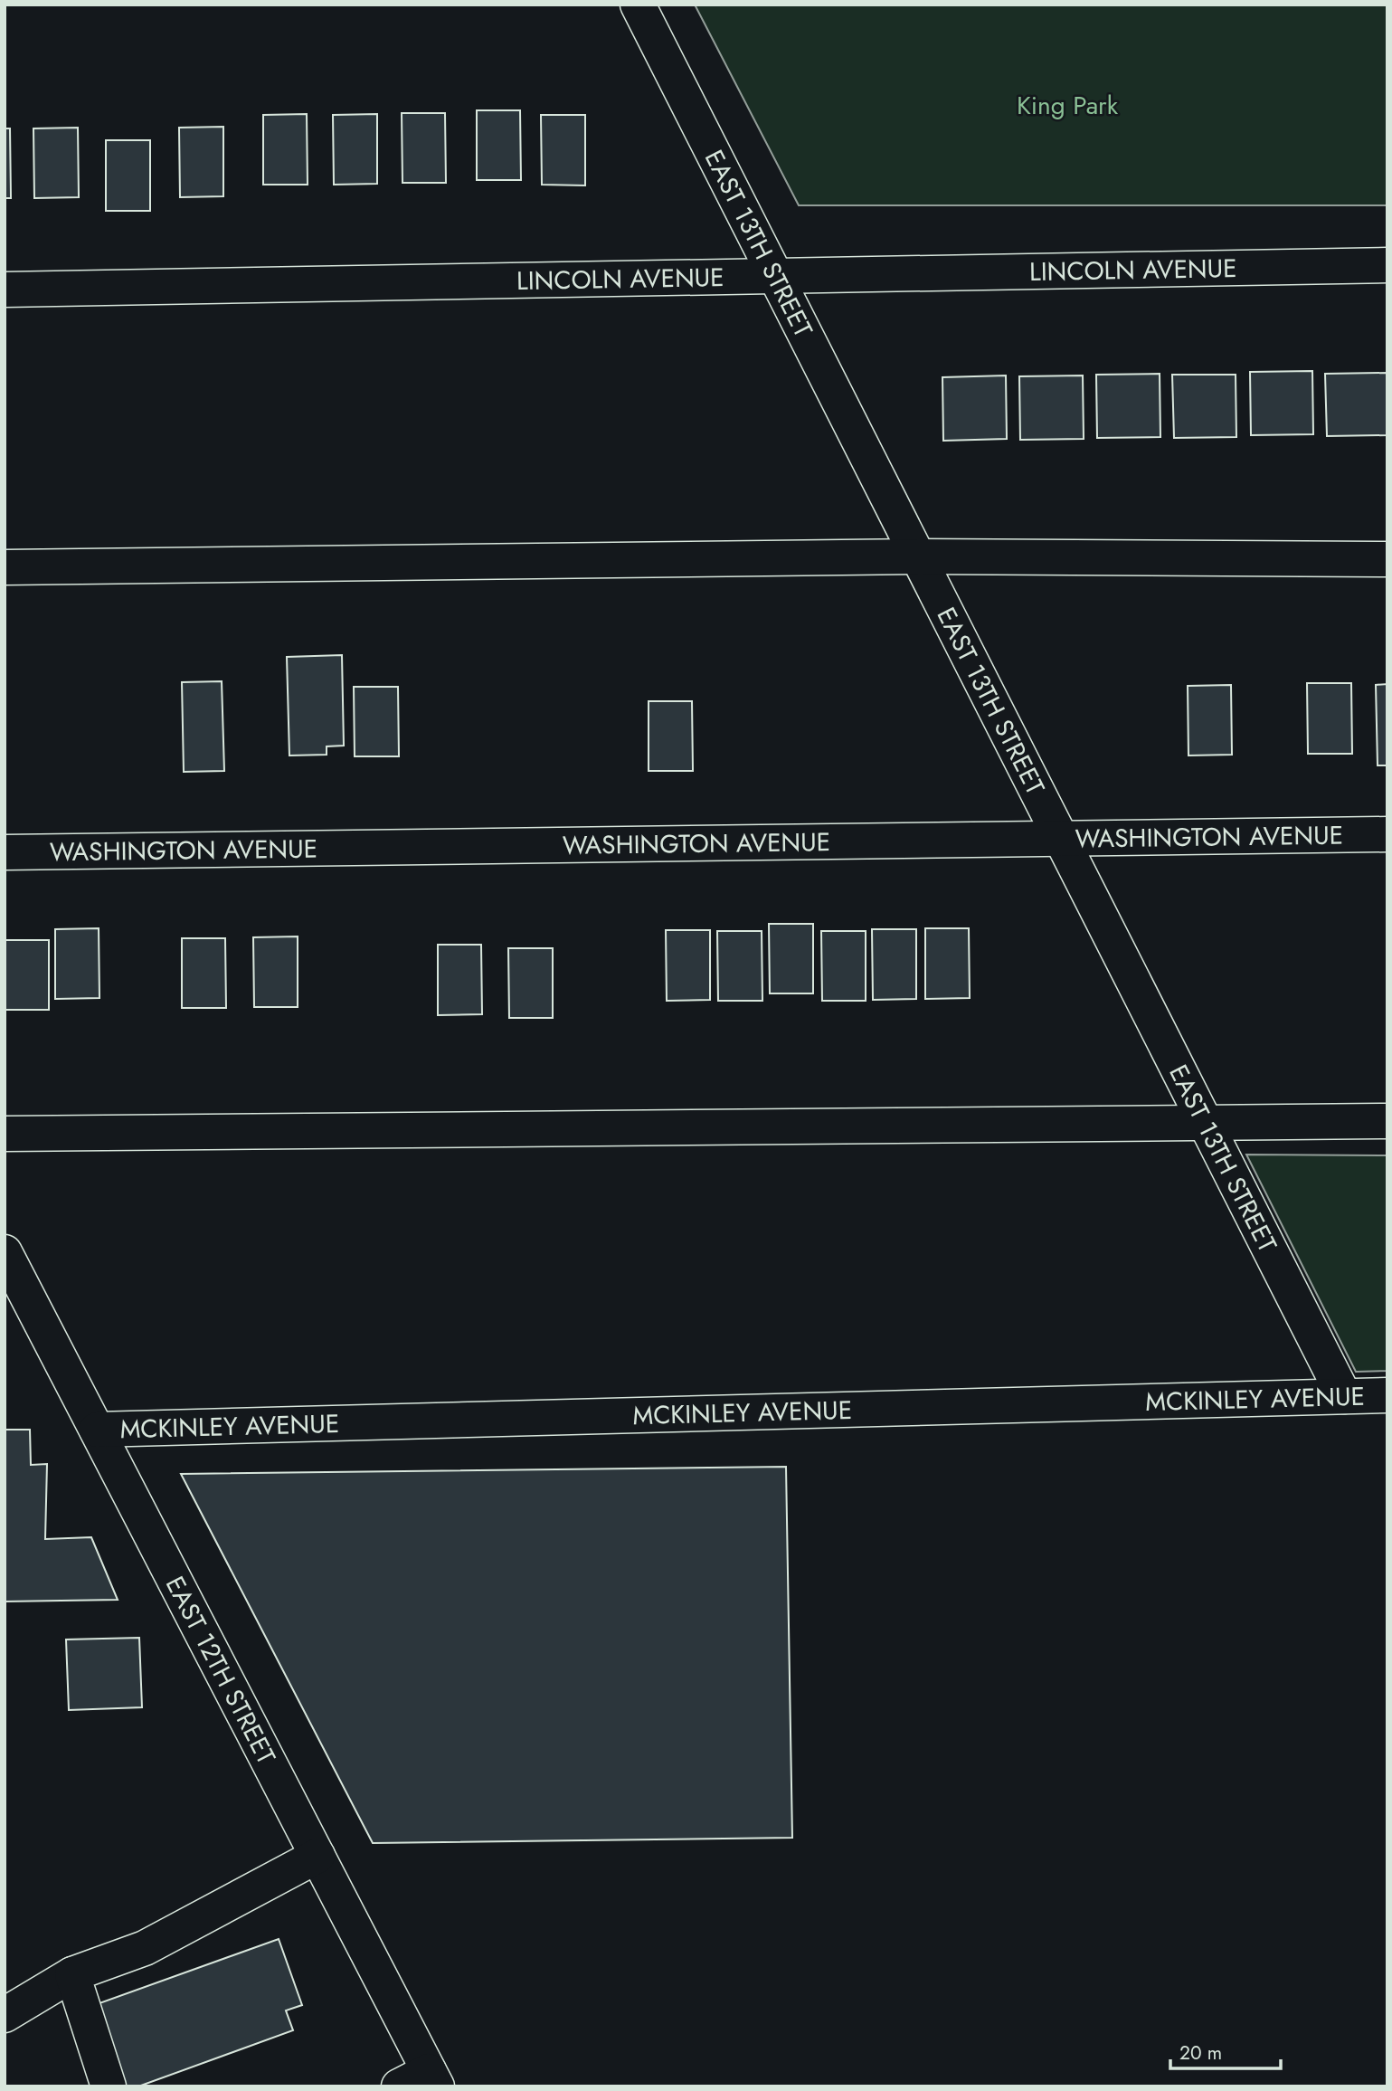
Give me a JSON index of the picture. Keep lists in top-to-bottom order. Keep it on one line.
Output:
{"streets":{"street":["EAST 13TH STREET","LINCOLN AVENUE","WASHINGTON AVENUE","MCKINLEY AVENUE","EAST 12TH STREET"]},"crossings":[["EAST 13TH STREET","LINCOLN AVENUE"],["EAST 13TH STREET","WASHINGTON AVENUE"],["EAST 13TH STREET","MCKINLEY AVENUE"],["MCKINLEY AVENUE","EAST 12TH STREET"]],"parks":["King Park"],"scale_bar":"20 m"}
